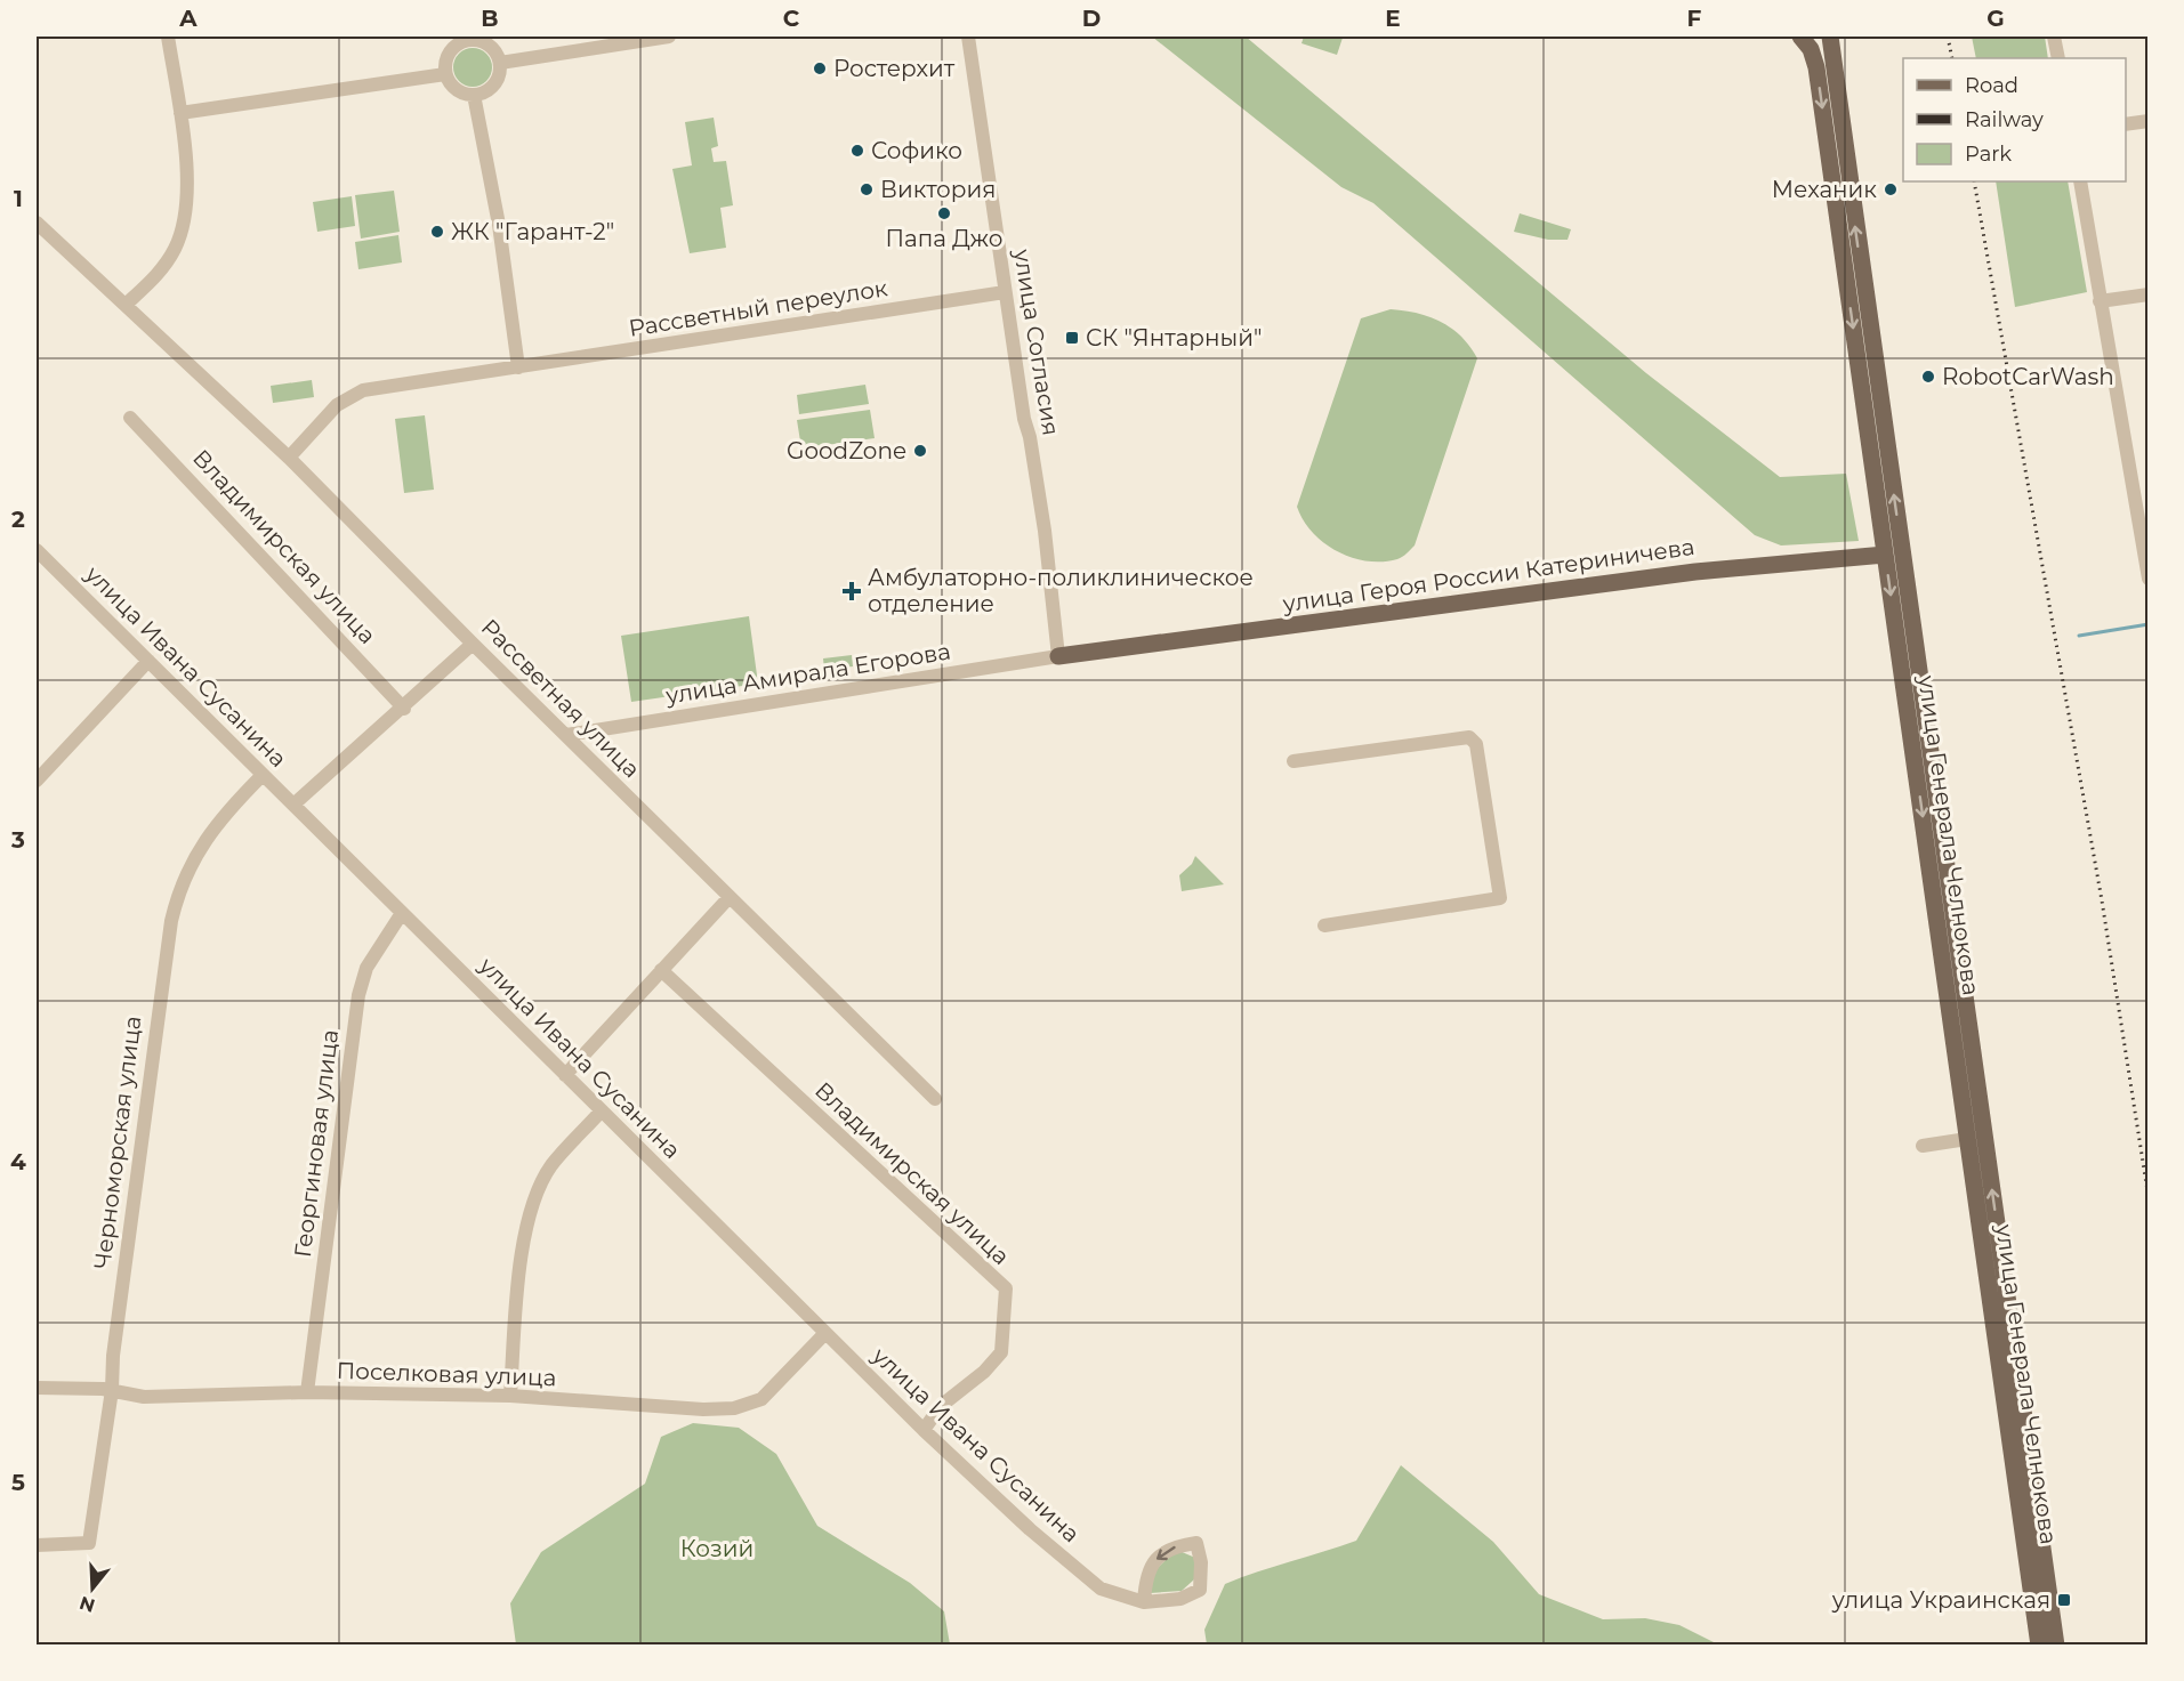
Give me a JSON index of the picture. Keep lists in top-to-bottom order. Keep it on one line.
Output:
{"streets":{"main road":["улица Героя России Катериничева","улица Генерала Челнокова"],"street":["Рассветный переулок","улица Согласия","Владимирская улица","улица Ивана Сусанина","улица Амирала Егорова","Рассветная улица","Черноморская улица","Георгиновая улица","Поселковая улица"]},"crossings":[["Рассветный переулок","улица Согласия"],["Рассветный переулок","Рассветная улица"],["улица Согласия","улица Героя России Катериничева"],["улица Согласия","улица Амирала Егорова"],["Владимирская улица","улица Ивана Сусанина"],["улица Героя России Катериничева","улица Амирала Егорова"],["улица Героя России Катериничева","улица Генерала Челнокова"],["улица Ивана Сусанина","Черноморская улица"],["улица Ивана Сусанина","Георгиновая улица"],["улица Ивана Сусанина","Поселковая улица"],["улица Амирала Егорова","Рассветная улица"],["Черноморская улица","Поселковая улица"],["Георгиновая улица","Поселковая улица"]],"parks":["Козий"],"places":{"other":["Ростерхит","Софико","Виктория","Механик","Папа Джо","ЖК \"Гарант-2\"","RobotCarWash","GoodZone"],"transit":["СК \"Янтарный\"","улица Украинская"],"health":["Амбулаторно-поликлиническое отделение"]},"legend":["Road","Railway","Park"],"north":"bottom","grid":{"columns":["A","B","C","D","E","F","G"],"rows":["1","2","3","4","5"]}}
